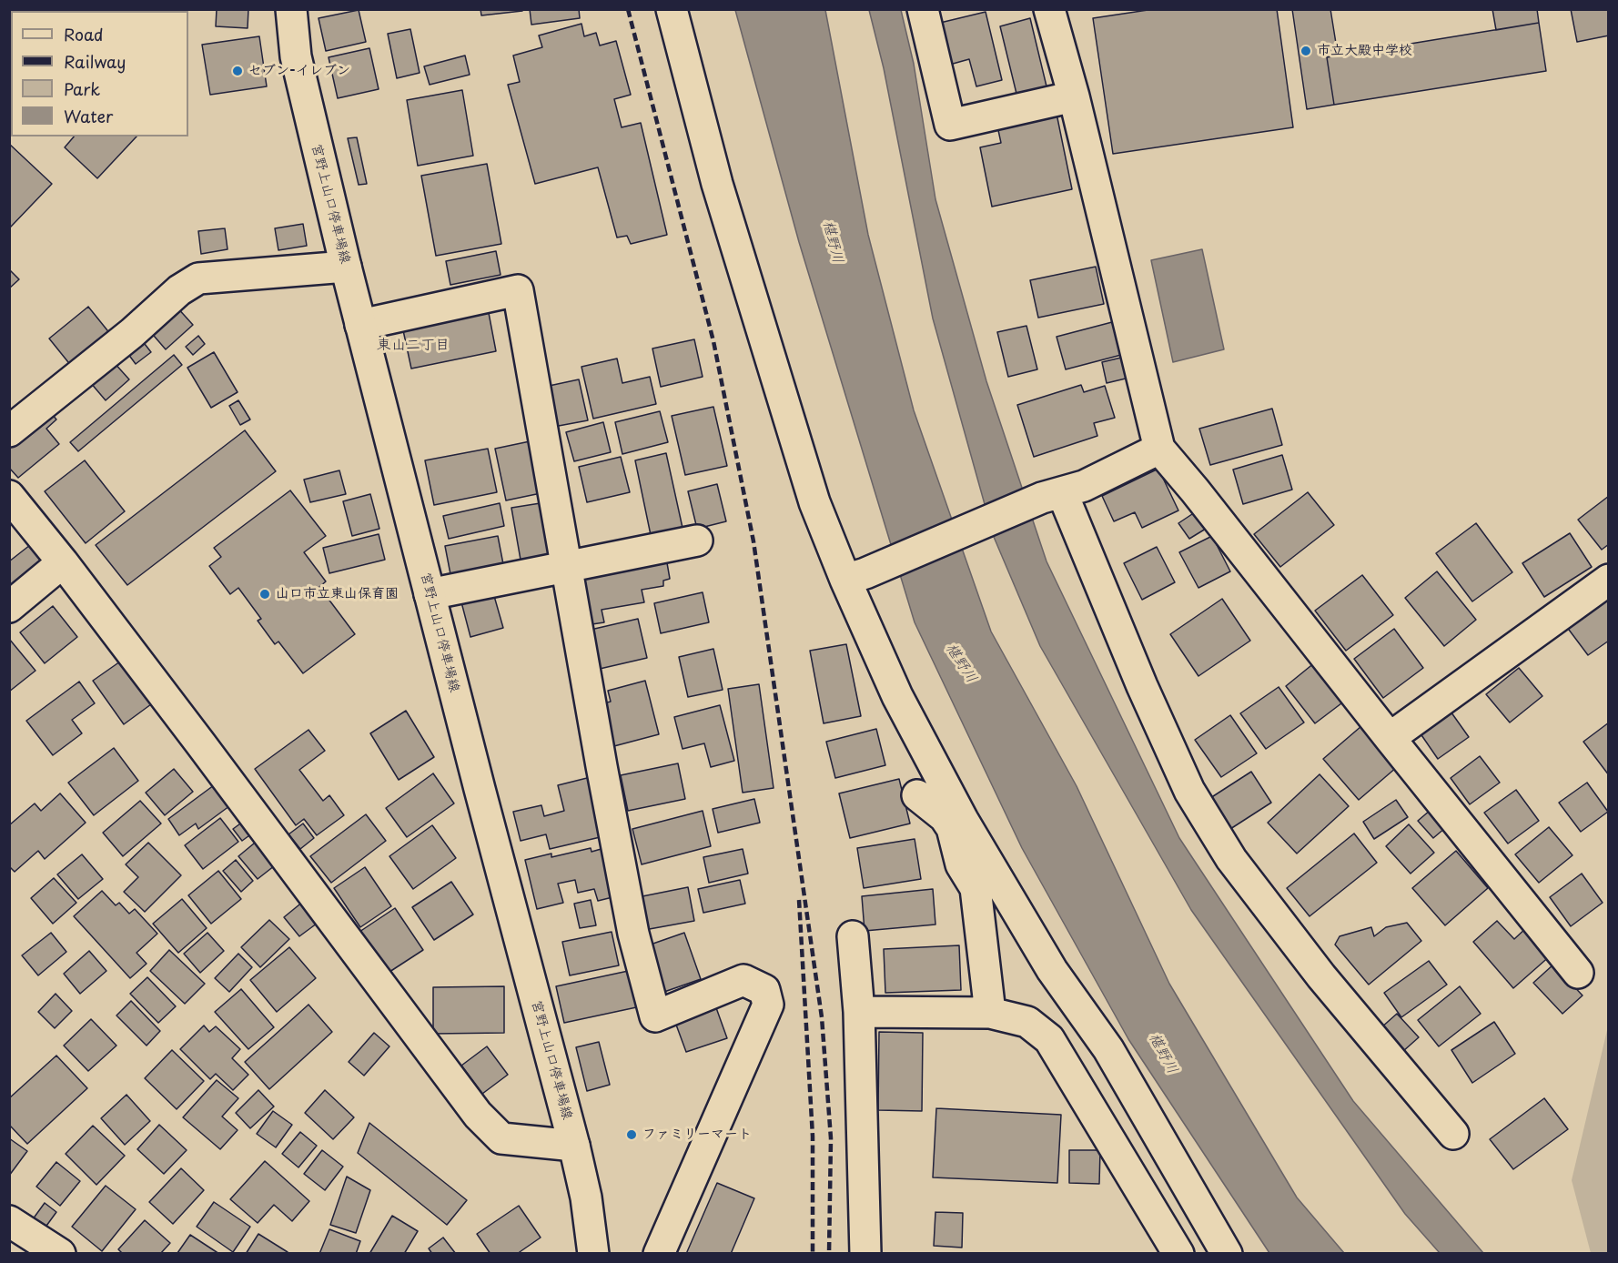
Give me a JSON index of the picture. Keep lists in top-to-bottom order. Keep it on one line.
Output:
{"streets":{"street":["宮野上山口停車場線"]},"districts":["東山二丁目"],"water":["椹野川"],"places":["市立大殿中学校","セブン-イレブン","山口市立東山保育園","ファミリーマート"],"legend":["Road","Railway","Park","Water"]}
